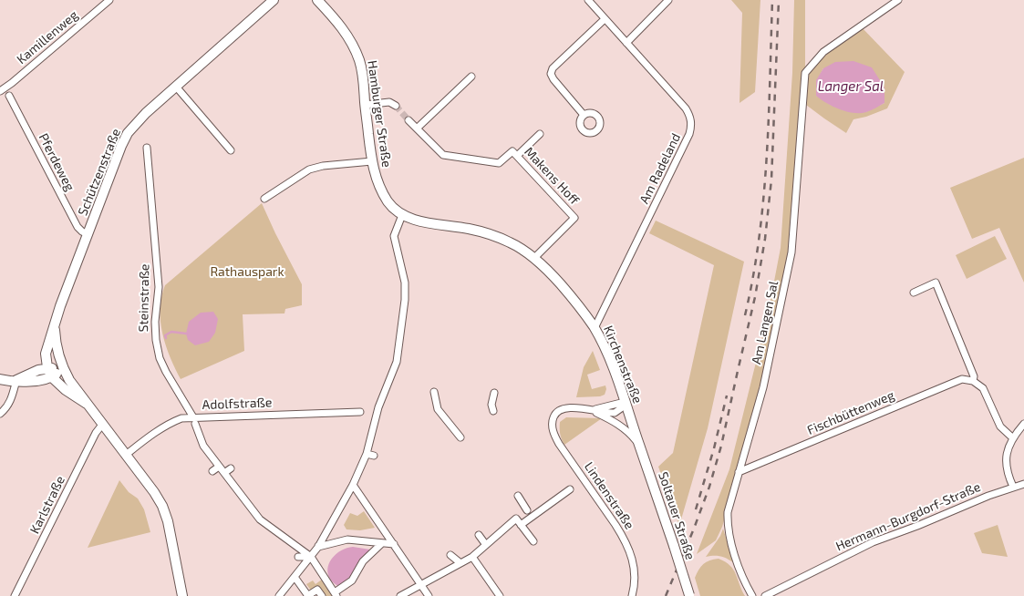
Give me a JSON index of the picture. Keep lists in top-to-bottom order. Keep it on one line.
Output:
{"streets":{"street":["Kamillenweg","Hamburger Straße","Pferdeweg","Am Radeland","Schützenstraße","Makens Hoff","Steinstraße","Am Langen Sal","Kirchenstraße","Adolfstraße","Fischbüttenweg","Lindenstraße","Karlstraße","Soltauer Straße","Hermann-Burgdorf-Straße"]},"crossings":[["Hamburger Straße","Kirchenstraße"],["Pferdeweg","Schützenstraße"],["Am Radeland","Kirchenstraße"],["Schützenstraße","Adolfstraße"],["Schützenstraße","Karlstraße"],["Makens Hoff","Kirchenstraße"],["Steinstraße","Adolfstraße"],["Am Langen Sal","Fischbüttenweg"],["Kirchenstraße","Soltauer Straße"]],"water":["Langer Sal"],"parks":["Rathauspark"]}
